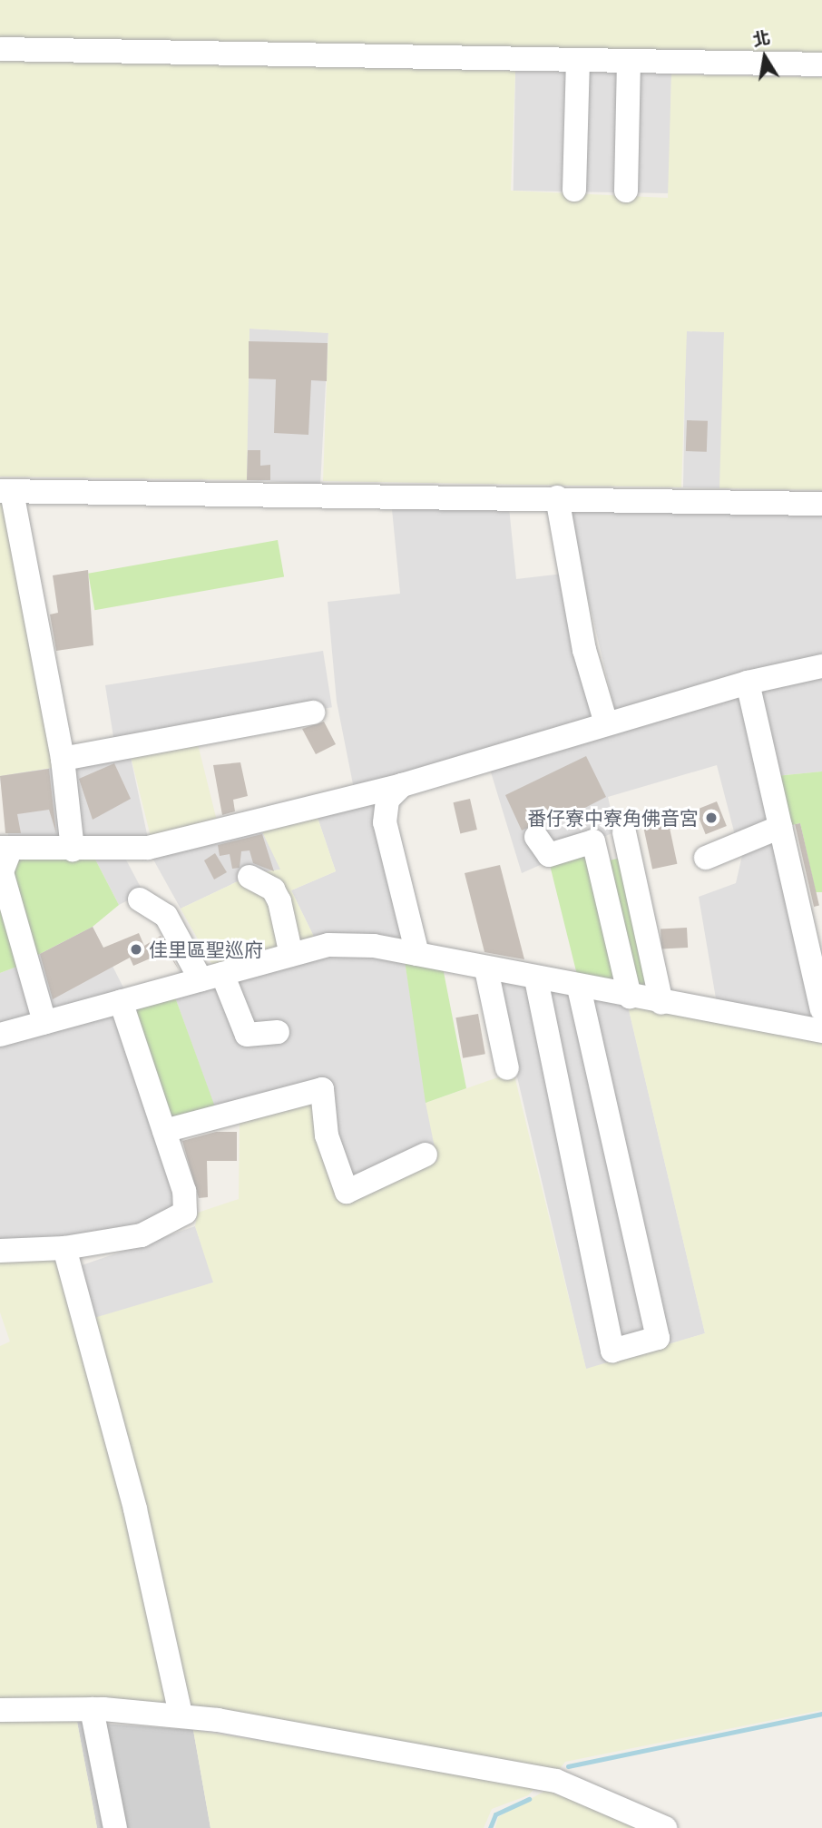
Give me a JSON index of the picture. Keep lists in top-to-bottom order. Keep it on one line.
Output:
{"places":["番仔寮中寮角佛音宮","佳里區聖巡府"],"north":"top"}
